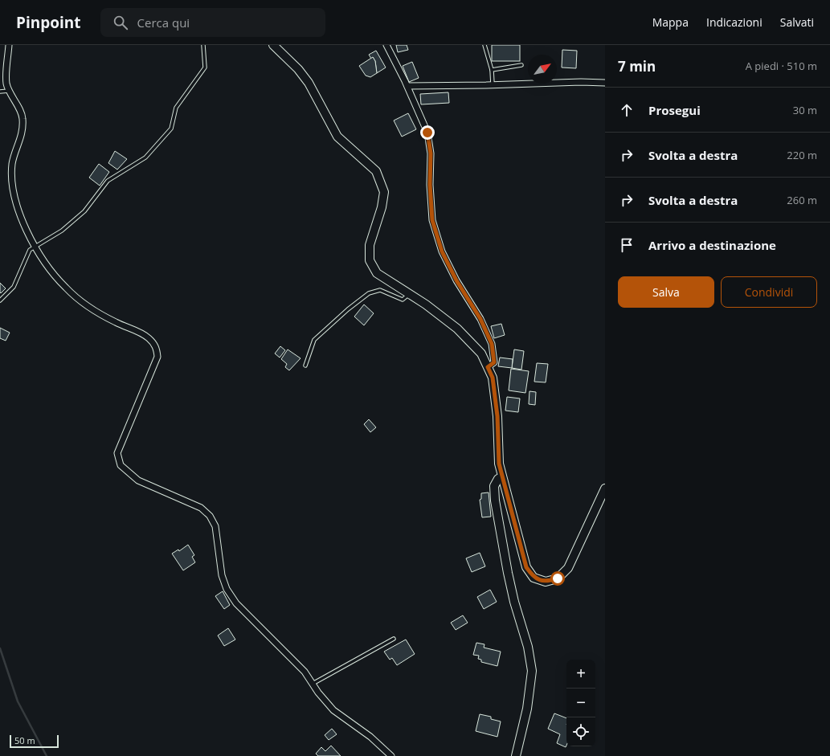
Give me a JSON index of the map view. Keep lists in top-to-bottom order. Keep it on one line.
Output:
{"scale_bar":"50 m","north":"top right","page":{"header":"Pinpoint","search":"Cerca qui","nav":["Mappa","Indicazioni","Salvati"],"heading":["7 min","A piedi · 510 m"],"list":[["Prosegui","30 m"],["Svolta a destra","220 m"],["Svolta a destra","260 m"],"Arrivo a destinazione"],"buttons":["Salva","Condividi"],"map_buttons":["+","−"],"scale":"50 m"}}
